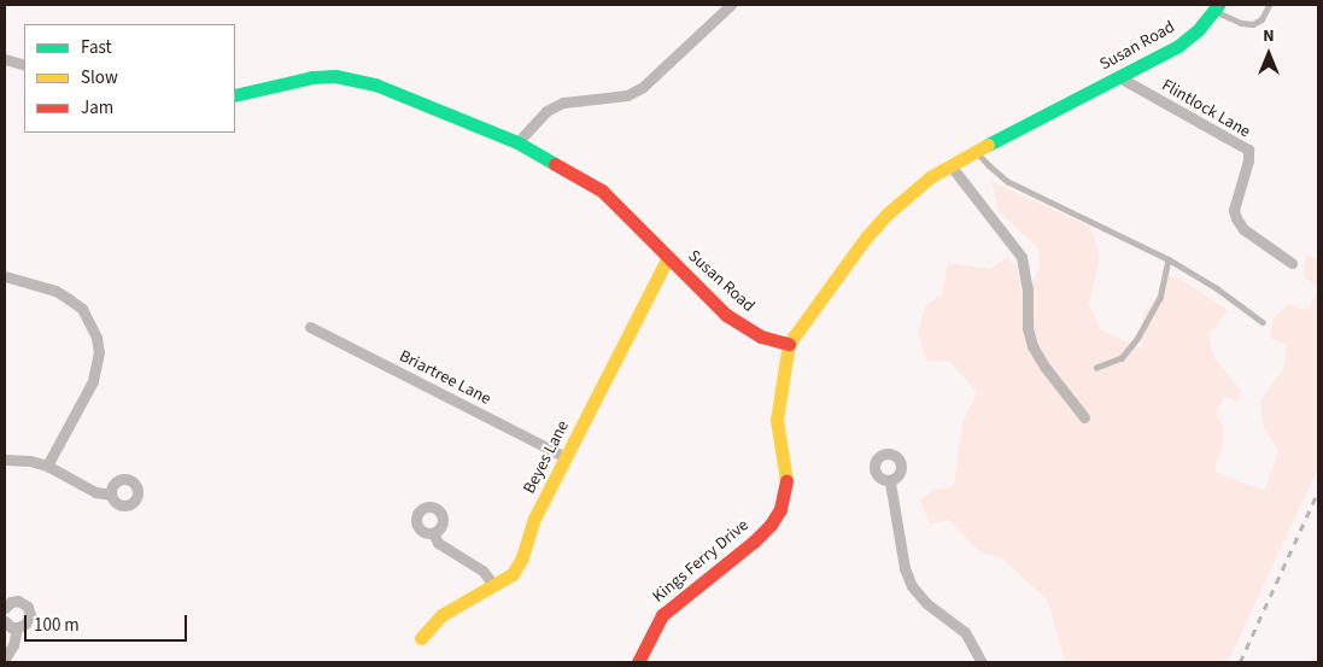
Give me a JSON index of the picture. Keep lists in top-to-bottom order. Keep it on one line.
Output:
{"streets":{"street":["Susan Road","Flintlock Lane","Briartree Lane","Beyes Lane","Kings Ferry Drive"]},"crossings":[["Susan Road","Flintlock Lane"],["Susan Road","Beyes Lane"],["Susan Road","Kings Ferry Drive"],["Briartree Lane","Beyes Lane"]],"legend":["Fast","Slow","Jam"],"scale_bar":"100 m","north":"top"}
